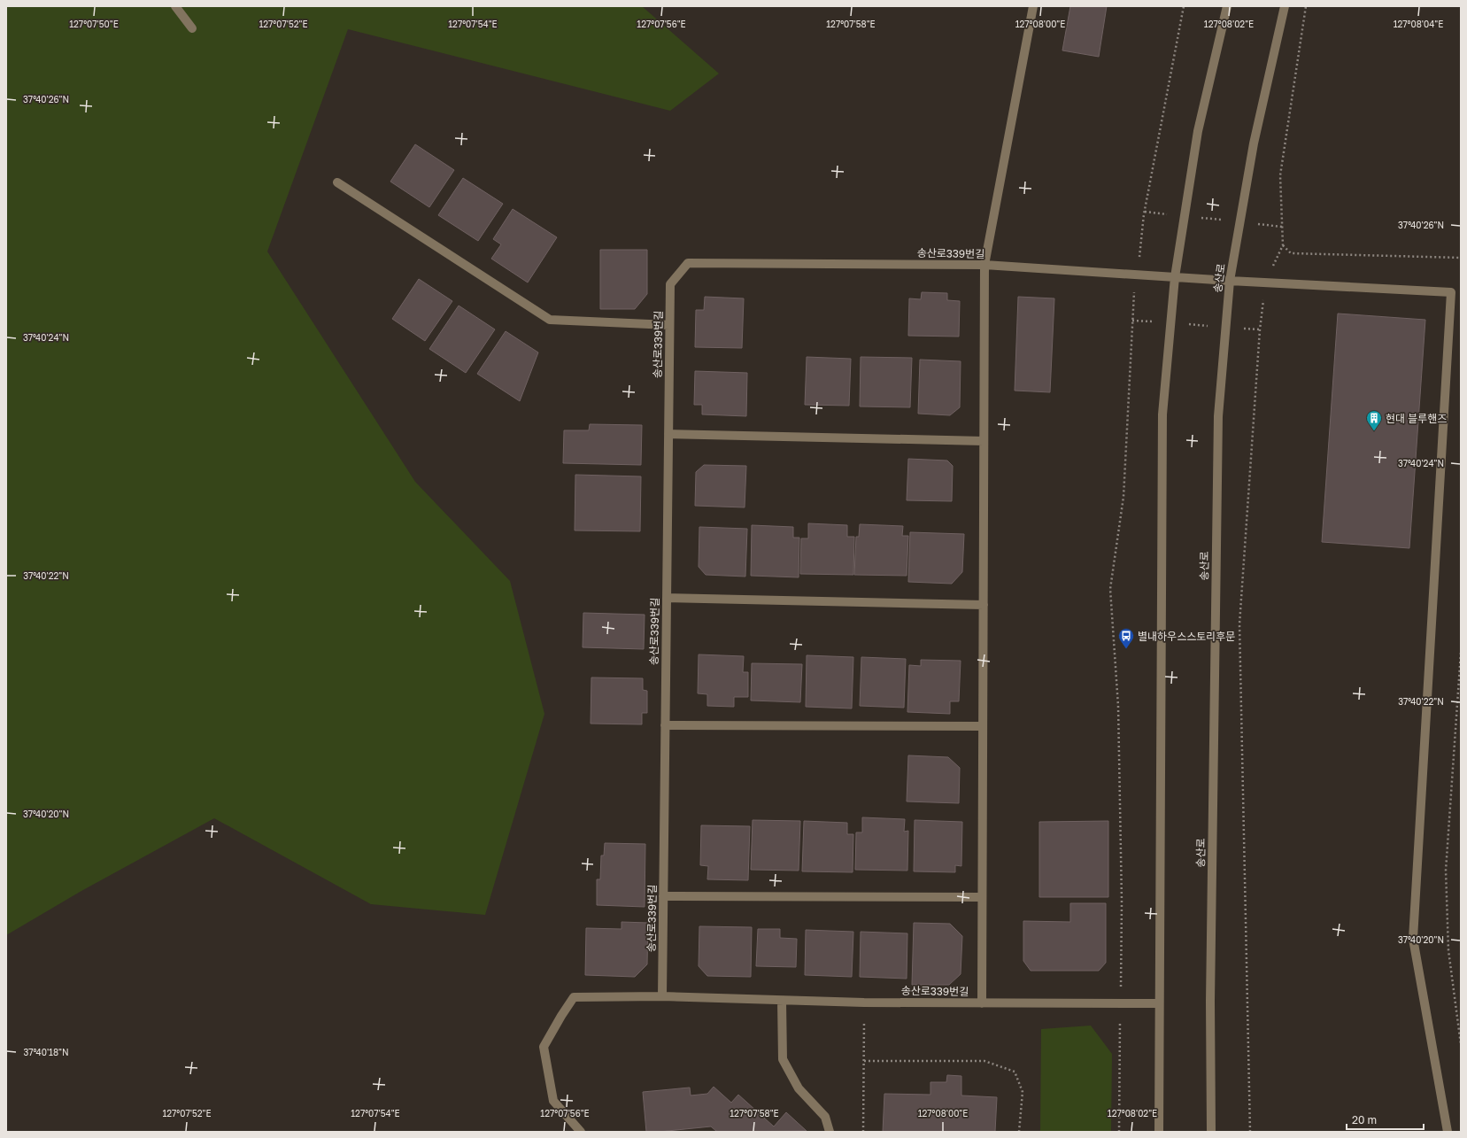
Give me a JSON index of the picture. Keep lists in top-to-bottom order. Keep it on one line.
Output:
{"streets":{"street":["송산로339번길","송산로"]},"crossings":[["송산로339번길","송산로"]],"places":{"building":["현대 블루핸즈"],"bus stop":["별내하우스스토리후문"]},"scale_bar":"20 m","coordinates":["127°07'50\"E","127°07'52\"E","127°07'54\"E","127°07'56\"E","127°07'58\"E","127°08'00\"E","127°08'02\"E","127°08'04\"E","37°40'26\"N","37°40'24\"N","37°40'22\"N","37°40'20\"N","37°40'18\"N"]}
